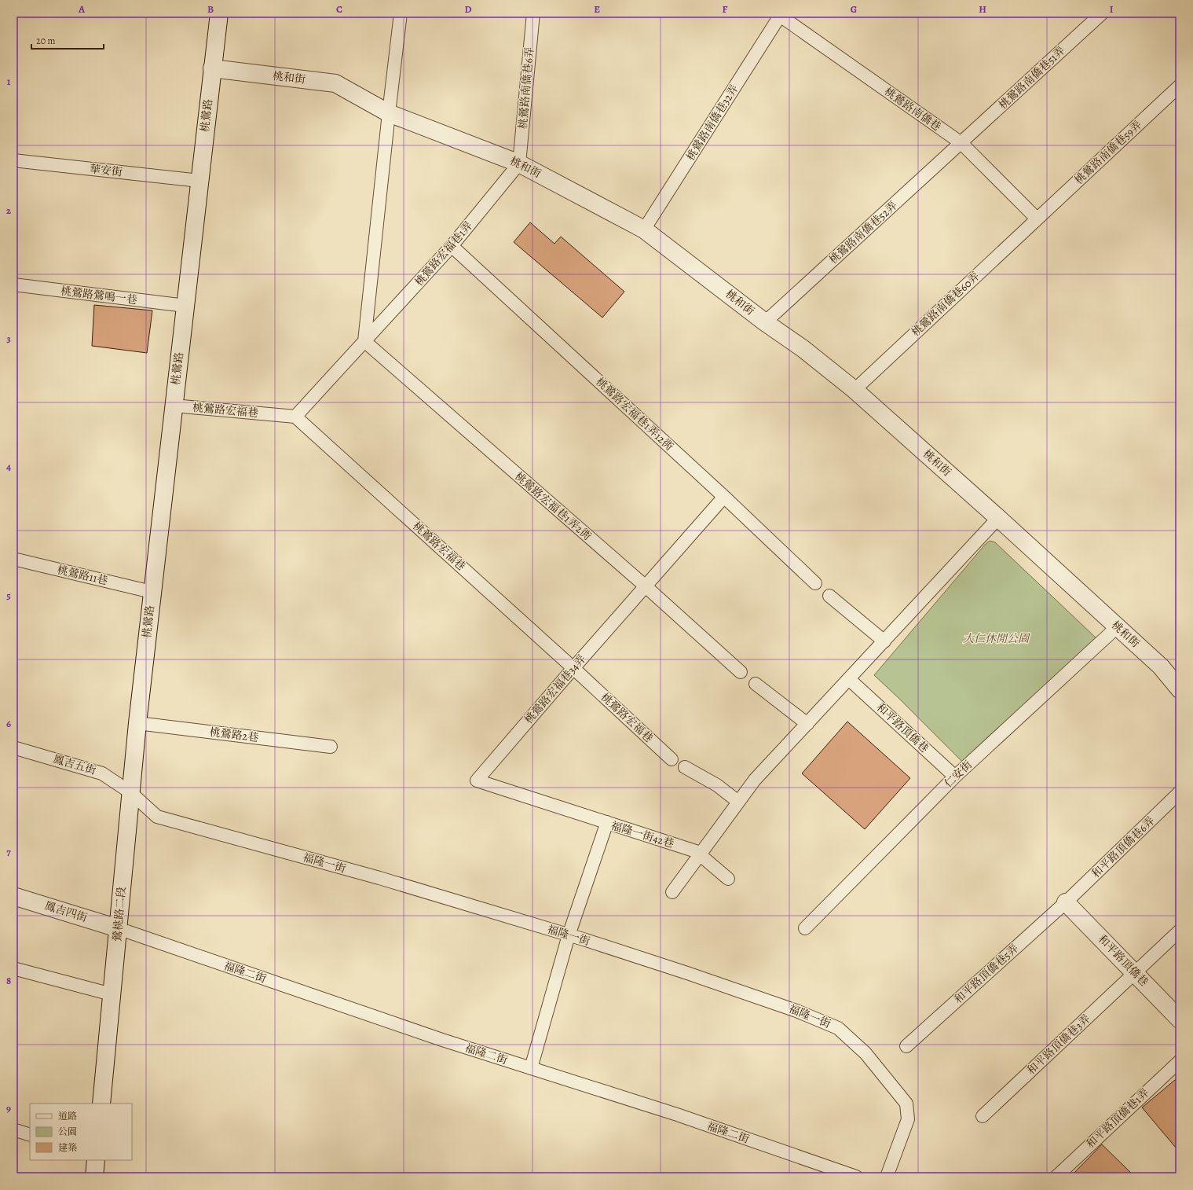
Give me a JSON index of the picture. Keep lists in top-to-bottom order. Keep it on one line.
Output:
{"streets":{"street":["桃和街","桃鶯路","和平路頂僑巷","鳳吉四街","鶯桃路二段"],"lane":["桃鶯路南僑巷51弄","桃鶯路南僑巷6弄","桃鶯路南僑巷","桃鶯路南僑巷32弄","桃鶯路南僑巷59弄","華安街","桃鶯路南僑巷52弄","桃鶯路宏福巷1弄","桃鶯路鶯鳴一巷","桃鶯路南僑巷60弄","桃鶯路宏福巷","桃鶯路宏福巷1弄12衖","桃鶯路宏福巷1弄2衖","桃鶯路11巷","桃鶯路宏福巷34弄","桃鶯路2巷","鳳吉五街","仁安街","福隆一街42巷","和平路頂僑巷6弄","福隆一街","福隆二街","和平路頂僑巷5弄","和平路頂僑巷3弄","和平路頂僑巷1弄"]},"crossings":[["桃和街","桃鶯路南僑巷6弄"],["桃和街","桃鶯路"],["桃和街","桃鶯路南僑巷32弄"],["桃和街","桃鶯路南僑巷52弄"],["桃和街","桃鶯路宏福巷1弄"],["桃和街","桃鶯路南僑巷60弄"],["桃和街","仁安街"],["桃鶯路南僑巷51弄","桃鶯路南僑巷"],["桃鶯路南僑巷51弄","桃鶯路南僑巷52弄"],["桃鶯路南僑巷6弄","桃鶯路宏福巷1弄"],["桃鶯路南僑巷","桃鶯路南僑巷32弄"],["桃鶯路南僑巷","桃鶯路南僑巷59弄"],["桃鶯路南僑巷","桃鶯路南僑巷52弄"],["桃鶯路南僑巷","桃鶯路南僑巷60弄"],["桃鶯路","華安街"],["桃鶯路","桃鶯路鶯鳴一巷"],["桃鶯路","桃鶯路宏福巷"],["桃鶯路","桃鶯路11巷"],["桃鶯路","桃鶯路2巷"],["桃鶯路","鶯桃路二段"],["桃鶯路南僑巷59弄","桃鶯路南僑巷60弄"],["桃鶯路宏福巷1弄","桃鶯路宏福巷"],["桃鶯路宏福巷1弄","桃鶯路宏福巷1弄12衖"],["桃鶯路宏福巷1弄","桃鶯路宏福巷1弄2衖"],["桃鶯路宏福巷","桃鶯路宏福巷34弄"],["桃鶯路宏福巷1弄12衖","桃鶯路宏福巷34弄"],["桃鶯路宏福巷1弄2衖","桃鶯路宏福巷34弄"],["桃鶯路宏福巷34弄","福隆一街42巷"],["和平路頂僑巷","仁安街"],["和平路頂僑巷","和平路頂僑巷6弄"],["和平路頂僑巷","和平路頂僑巷5弄"],["和平路頂僑巷","和平路頂僑巷3弄"],["桃鶯路2巷","鶯桃路二段"],["鳳吉五街","福隆一街"],["鳳吉五街","鶯桃路二段"],["福隆一街42巷","福隆一街"],["福隆一街42巷","福隆二街"],["和平路頂僑巷6弄","和平路頂僑巷5弄"],["福隆一街","鶯桃路二段"],["鳳吉四街","鶯桃路二段"],["鳳吉四街","福隆二街"],["鶯桃路二段","福隆二街"]],"parks":["大仁休閒公園"],"legend":["道路","公園","建築"],"scale_bar":"20 m","grid":{"columns":["A","B","C","D","E","F","G","H","I"],"rows":["1","2","3","4","5","6","7","8","9"]}}
